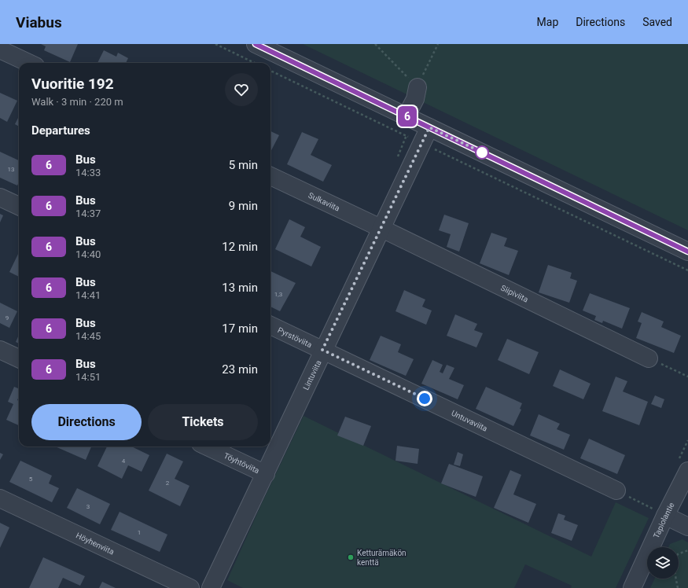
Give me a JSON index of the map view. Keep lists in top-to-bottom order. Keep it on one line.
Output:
{"streets":{"street":["Sulkaviita","Siipiviita","Pyrstöviita","Lintuviita","Untuvaviita","Töyhtöviita","Tapiolantie","Höyhenviita"]},"crossings":[["Sulkaviita","Siipiviita"],["Sulkaviita","Lintuviita"],["Siipiviita","Lintuviita"],["Pyrstöviita","Lintuviita"],["Pyrstöviita","Untuvaviita"],["Lintuviita","Untuvaviita"],["Lintuviita","Töyhtöviita"]],"places":["Ketturämäkön kenttä"],"lines":["bus line 6"],"house_numbers":["13","1,3","9","4","5","2","3","1"],"page":{"header":"Viabus","nav":["Map","Directions","Saved"],"on_map":"6","heading":[["Vuoritie 192","Walk · 3 min · 220 m"],"Departures"],"list":[{"mark":"6","name":"Bus","note":"14:33","value":"5 min"},{"mark":"6","name":"Bus","note":"14:37","value":"9 min"},{"mark":"6","name":"Bus","note":"14:40","value":"12 min"},{"mark":"6","name":"Bus","note":"14:41","value":"13 min"},{"mark":"6","name":"Bus","note":"14:45","value":"17 min"},{"mark":"6","name":"Bus","note":"14:51","value":"23 min"}],"buttons":["Directions","Tickets"]}}
